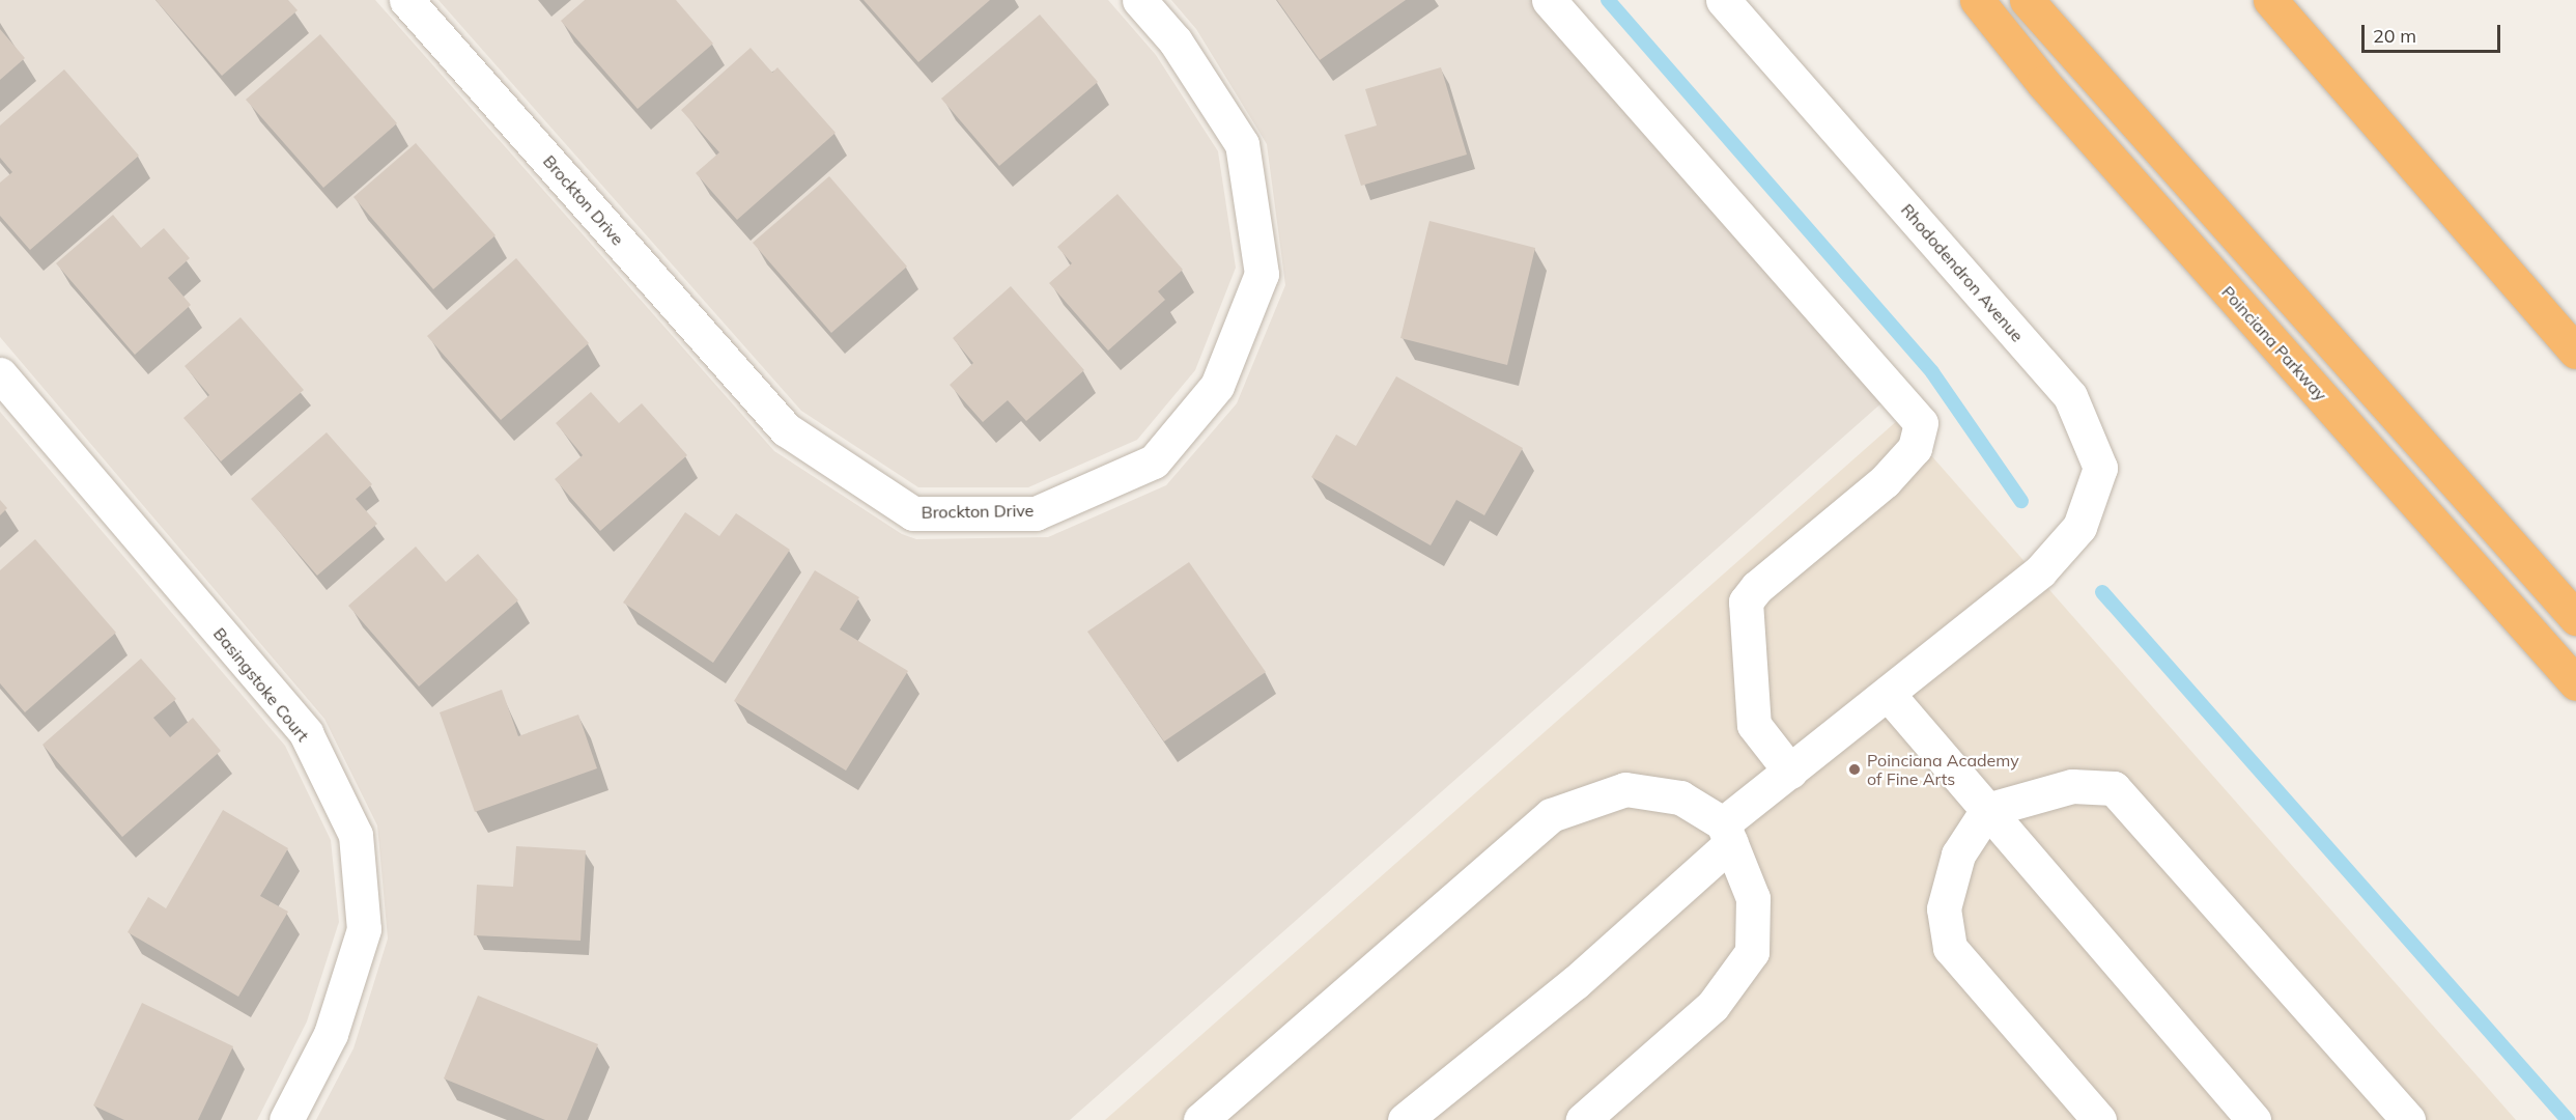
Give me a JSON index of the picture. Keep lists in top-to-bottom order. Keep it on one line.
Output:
{"streets":{"highway":["Poinciana Parkway"],"street":["Brockton Drive","Rhododendron Avenue","Basingstoke Court"]},"places":["Poinciana Academy of Fine Arts"],"scale_bar":"20 m"}
